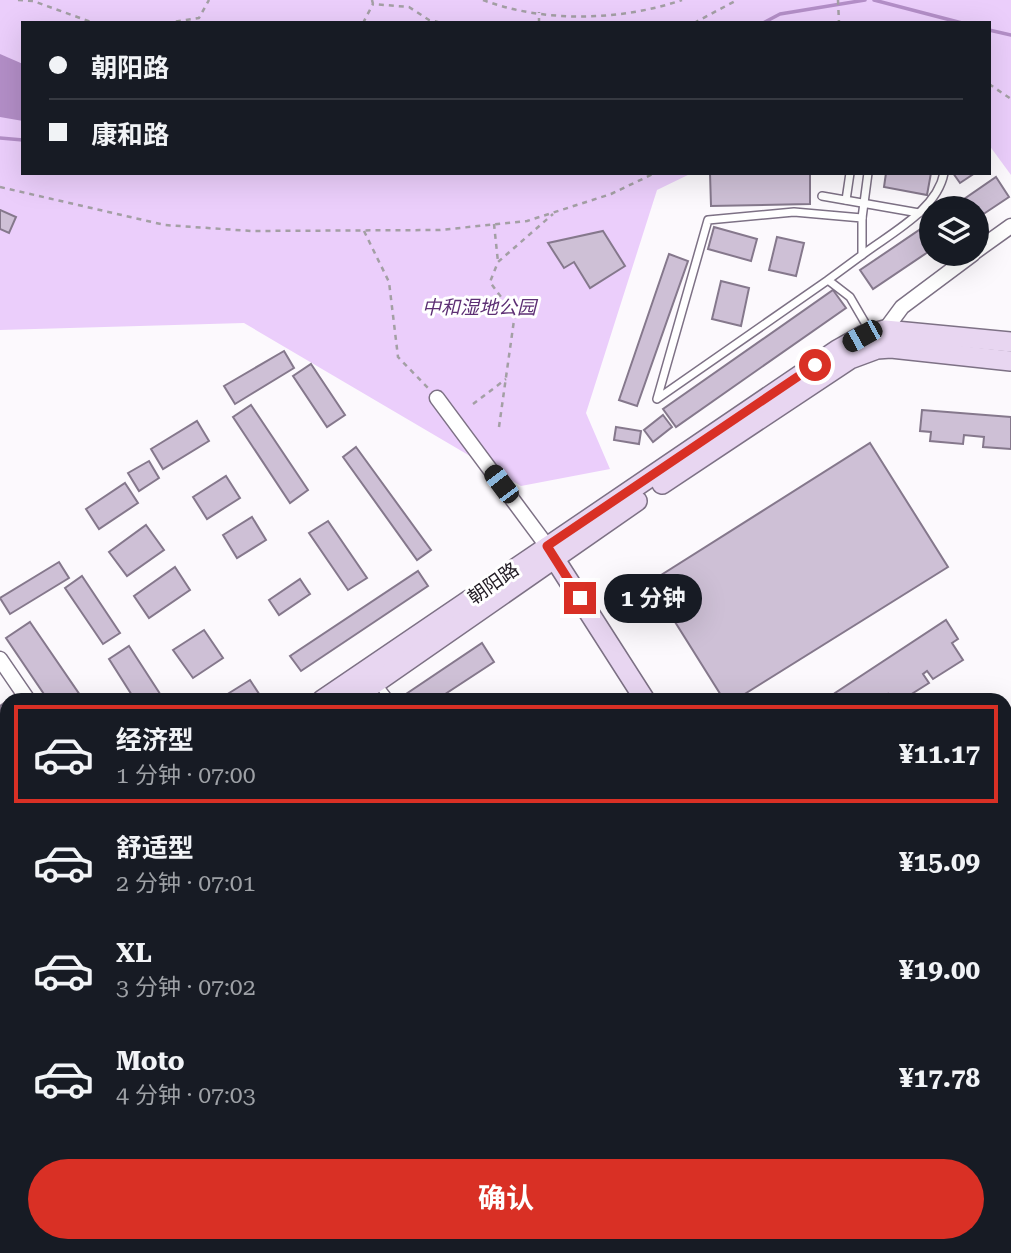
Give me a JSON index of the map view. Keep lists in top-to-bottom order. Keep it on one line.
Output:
{"streets":{"main road":["朝阳路"]},"parks":["中和湿地公园"],"page":{"banner":["朝阳路","康和路"],"bubble":"1 分钟","list":[{"name":"经济型","note":"1 分钟 · 07:00","value":"¥11.17"},{"name":"舒适型","note":"2 分钟 · 07:01","value":"¥15.09"},{"name":"XL","note":"3 分钟 · 07:02","value":"¥19.00"},{"name":"Moto","note":"4 分钟 · 07:03","value":"¥17.78"}],"buttons":"确认"}}
